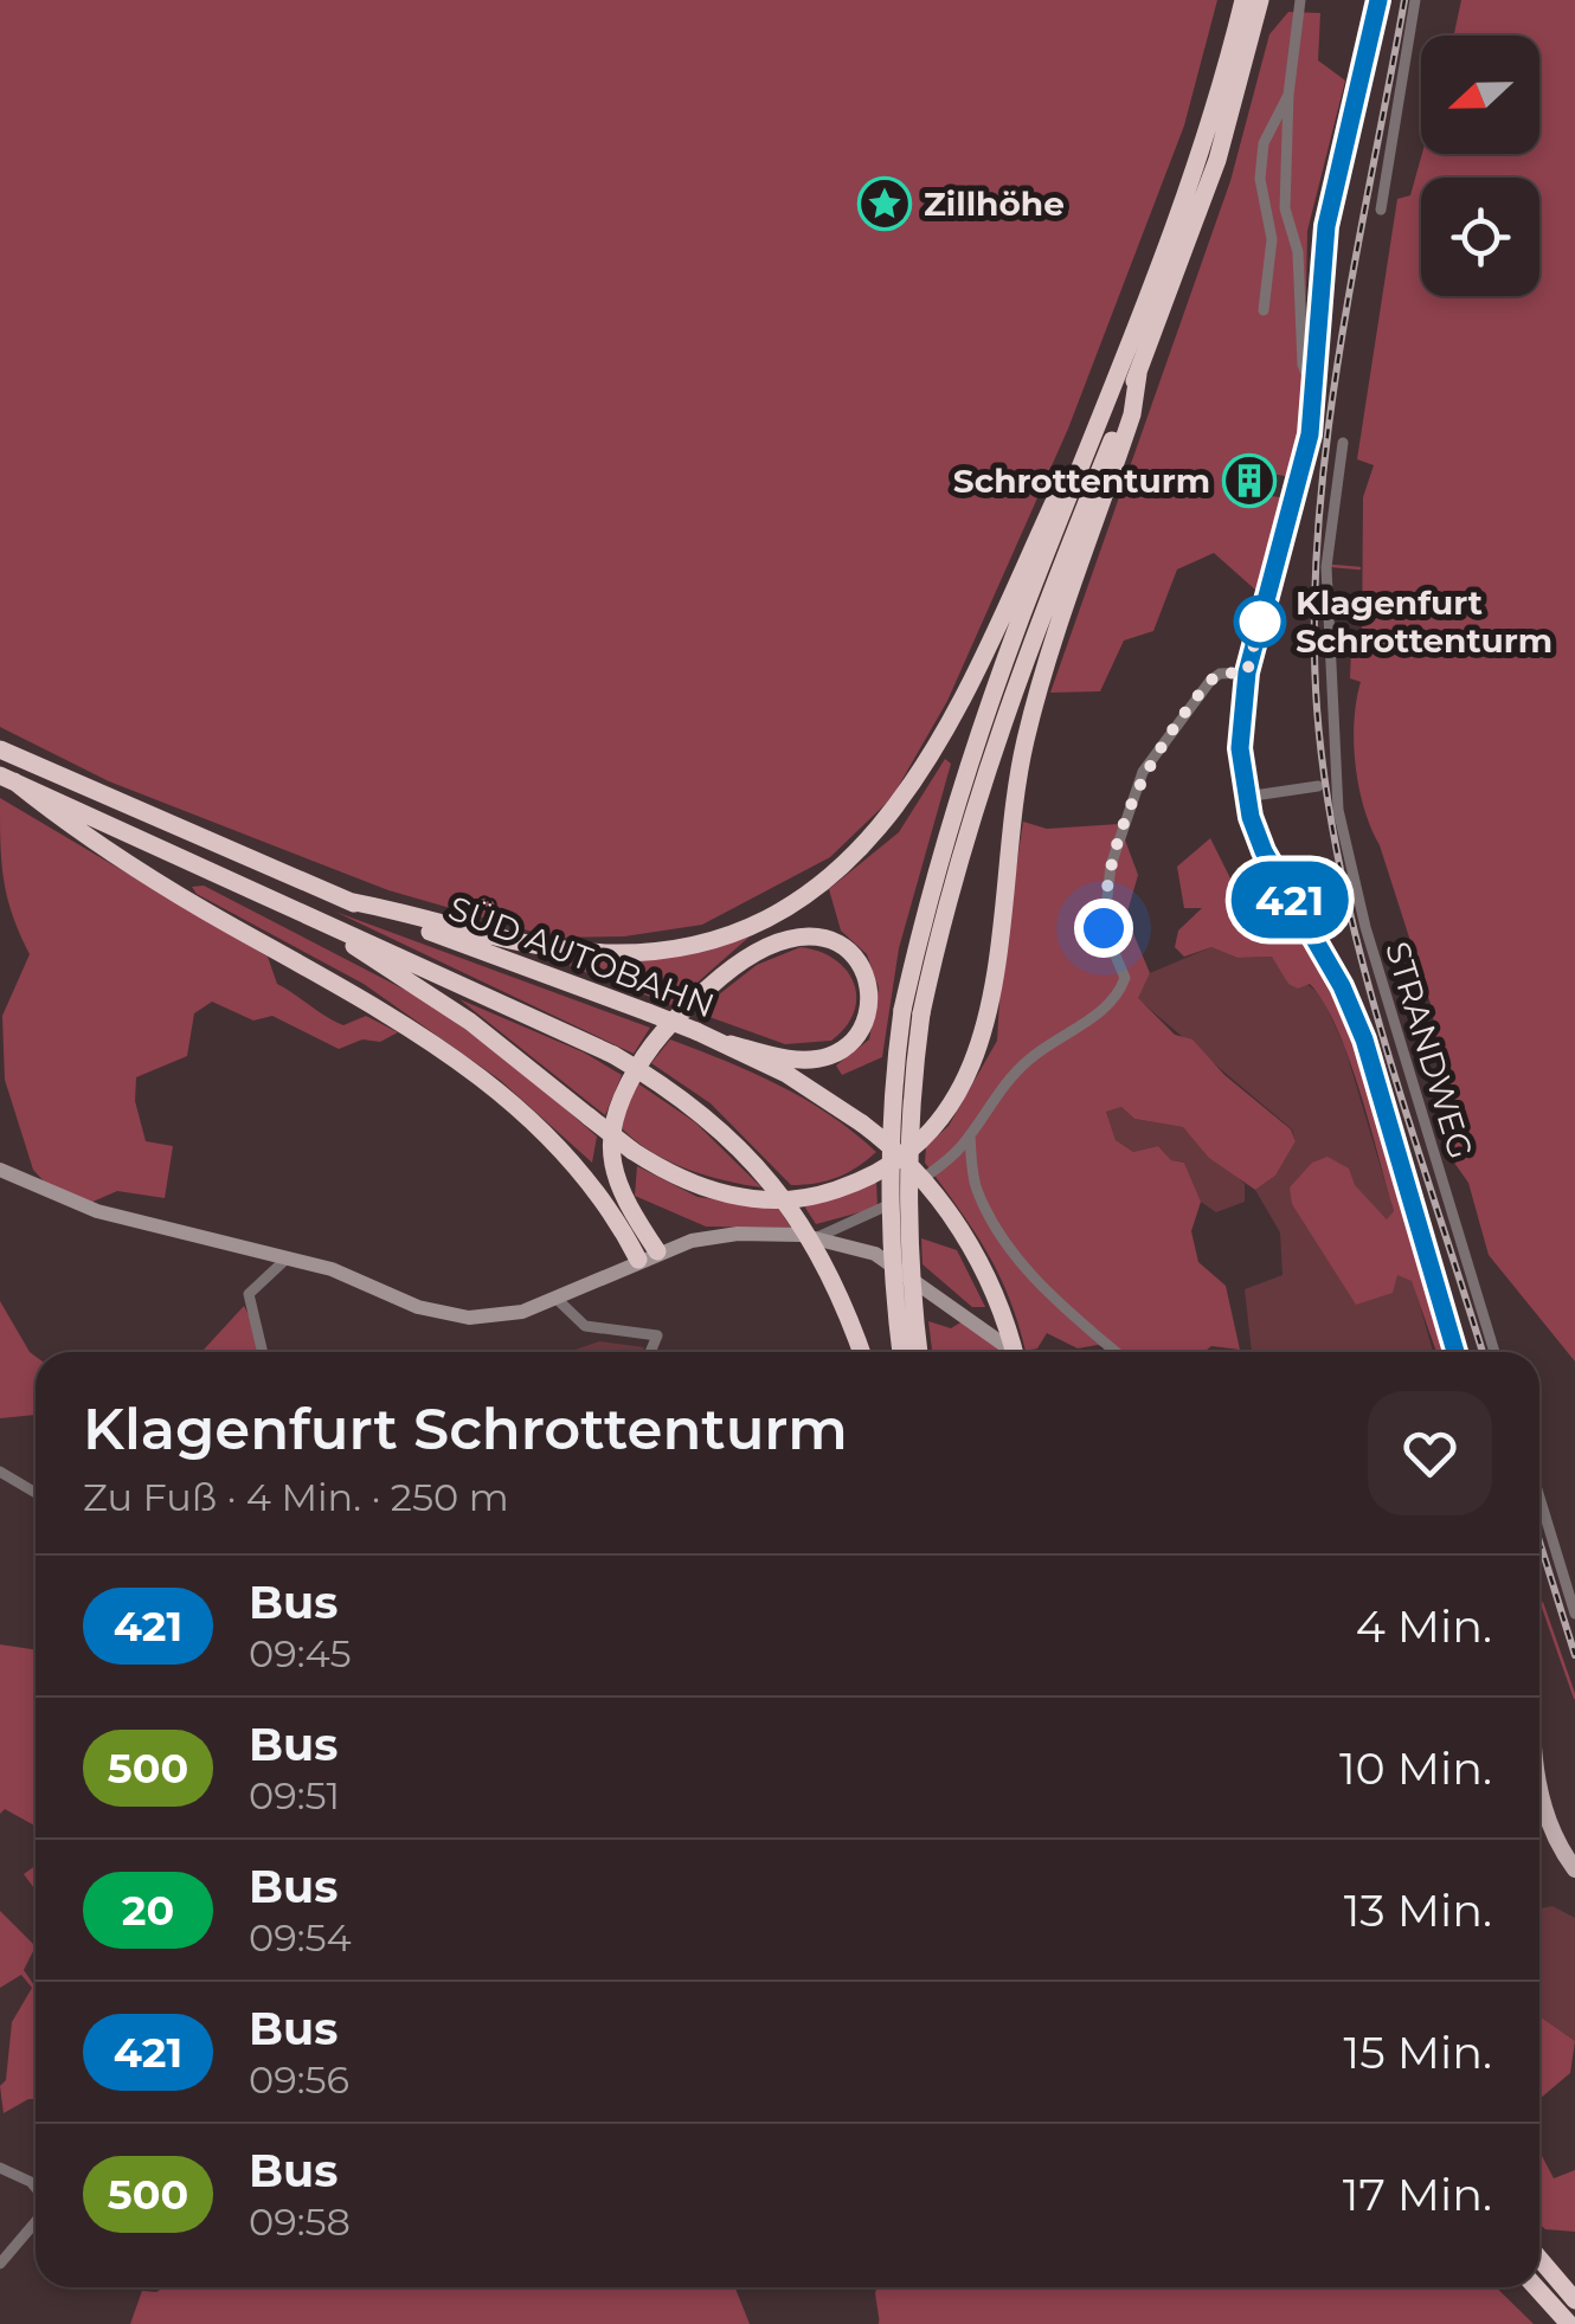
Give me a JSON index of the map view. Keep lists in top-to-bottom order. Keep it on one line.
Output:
{"streets":{"highway":["SÜD AUTOBAHN"],"street":["STRANDWEG"]},"places":{"place":["Zillhöhe"],"building":["Schrottenturm"],"other":["Klagenfurt Schrottenturm"]},"lines":["bus line 421"],"north":"left","page":{"on_map":"421","heading":["Klagenfurt Schrottenturm","Zu Fuß · 4 Min. · 250 m"],"list":[{"mark":"421","name":"Bus","note":"09:45","value":"4 Min."},{"mark":"500","name":"Bus","note":"09:51","value":"10 Min."},{"mark":"20","name":"Bus","note":"09:54","value":"13 Min."},{"mark":"421","name":"Bus","note":"09:56","value":"15 Min."},{"mark":"500","name":"Bus","note":"09:58","value":"17 Min."}]}}
